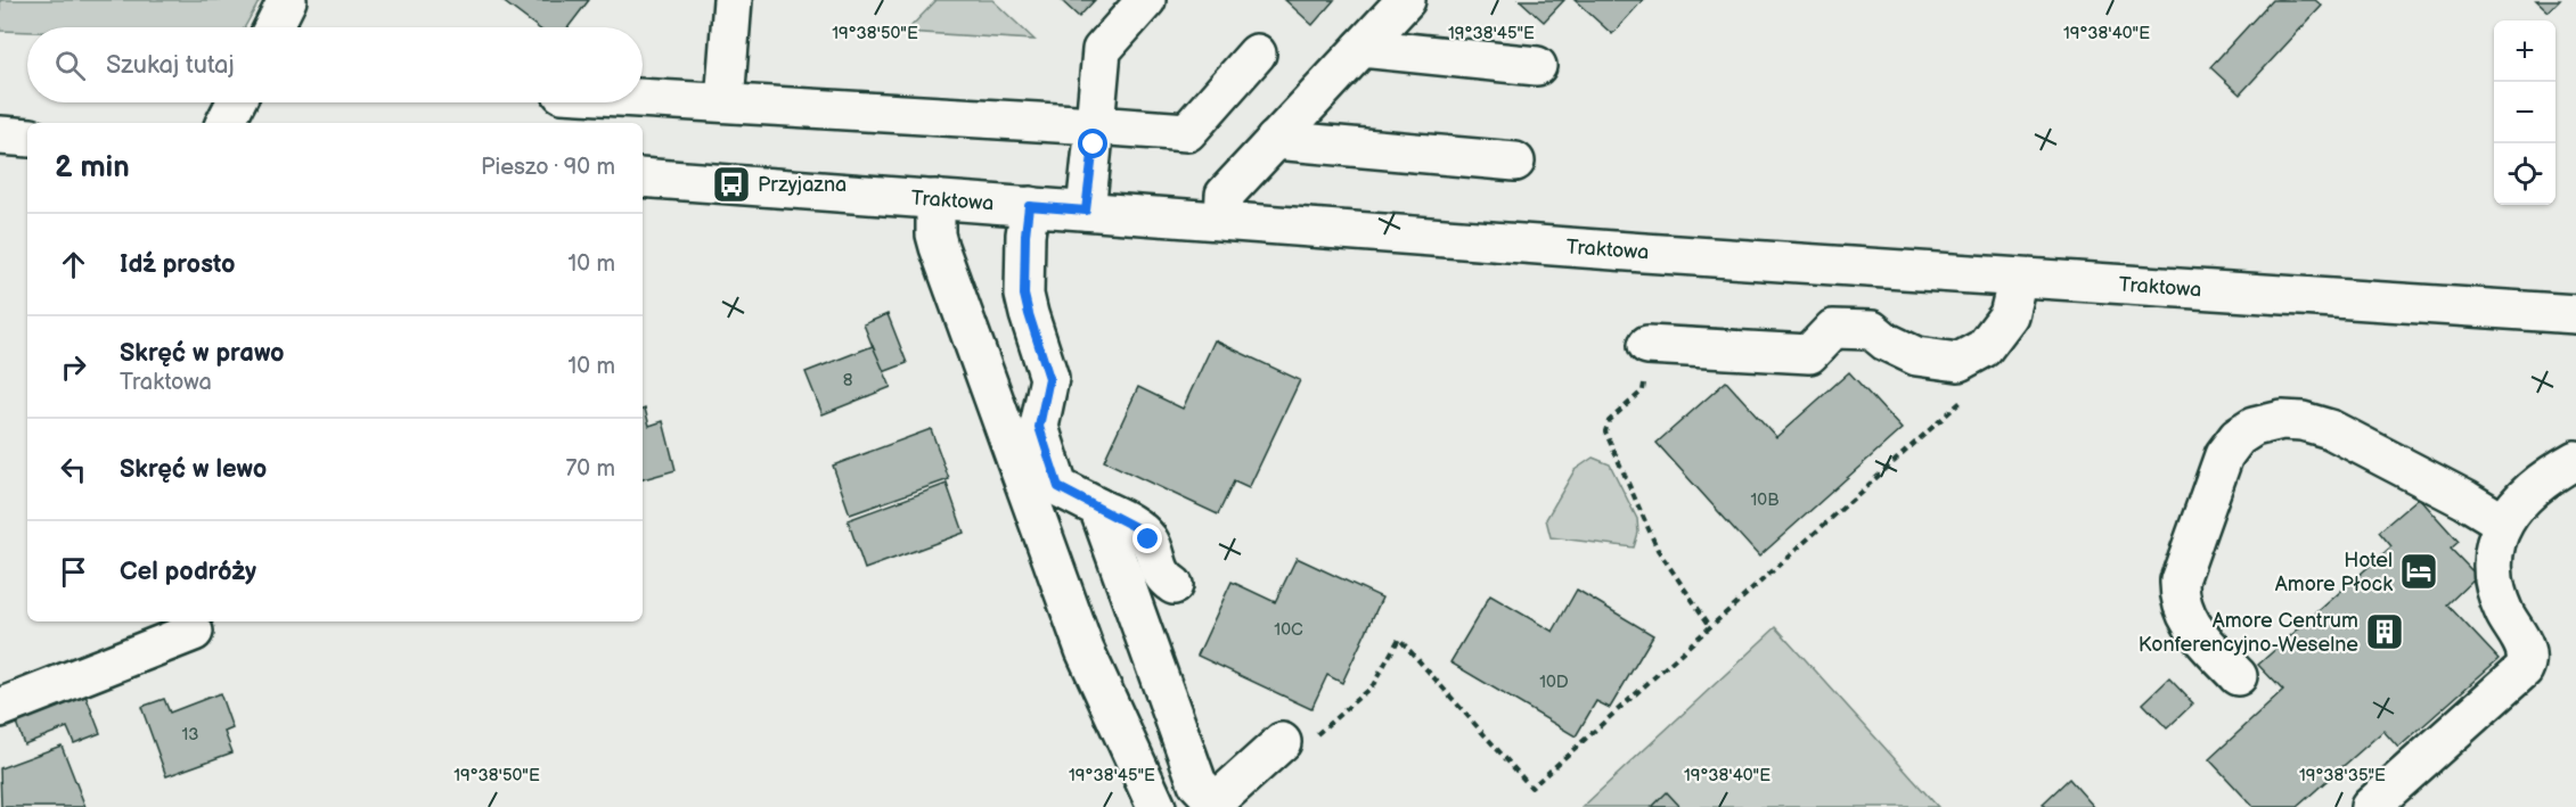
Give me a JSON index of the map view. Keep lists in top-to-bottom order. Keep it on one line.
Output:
{"streets":{"main road":["Traktowa"]},"places":{"bus stop":["Przyjazna"],"hotel":["Hotel Amore Płock"],"building":["Amore Centrum Konferencyjno-Weselne"]},"house_numbers":["8","10B","10C","10D","13"],"page":{"map_buttons":["+","−"],"search":"Szukaj tutaj","heading":["2 min","Pieszo · 90 m"],"list":[["Idź prosto","10 m"],["Skręć w prawo","Traktowa","10 m"],["Skręć w lewo","70 m"],"Cel podróży"]},"coordinates":["19°38'50\"E","19°38'45\"E","19°38'40\"E","19°38'35\"E"]}
